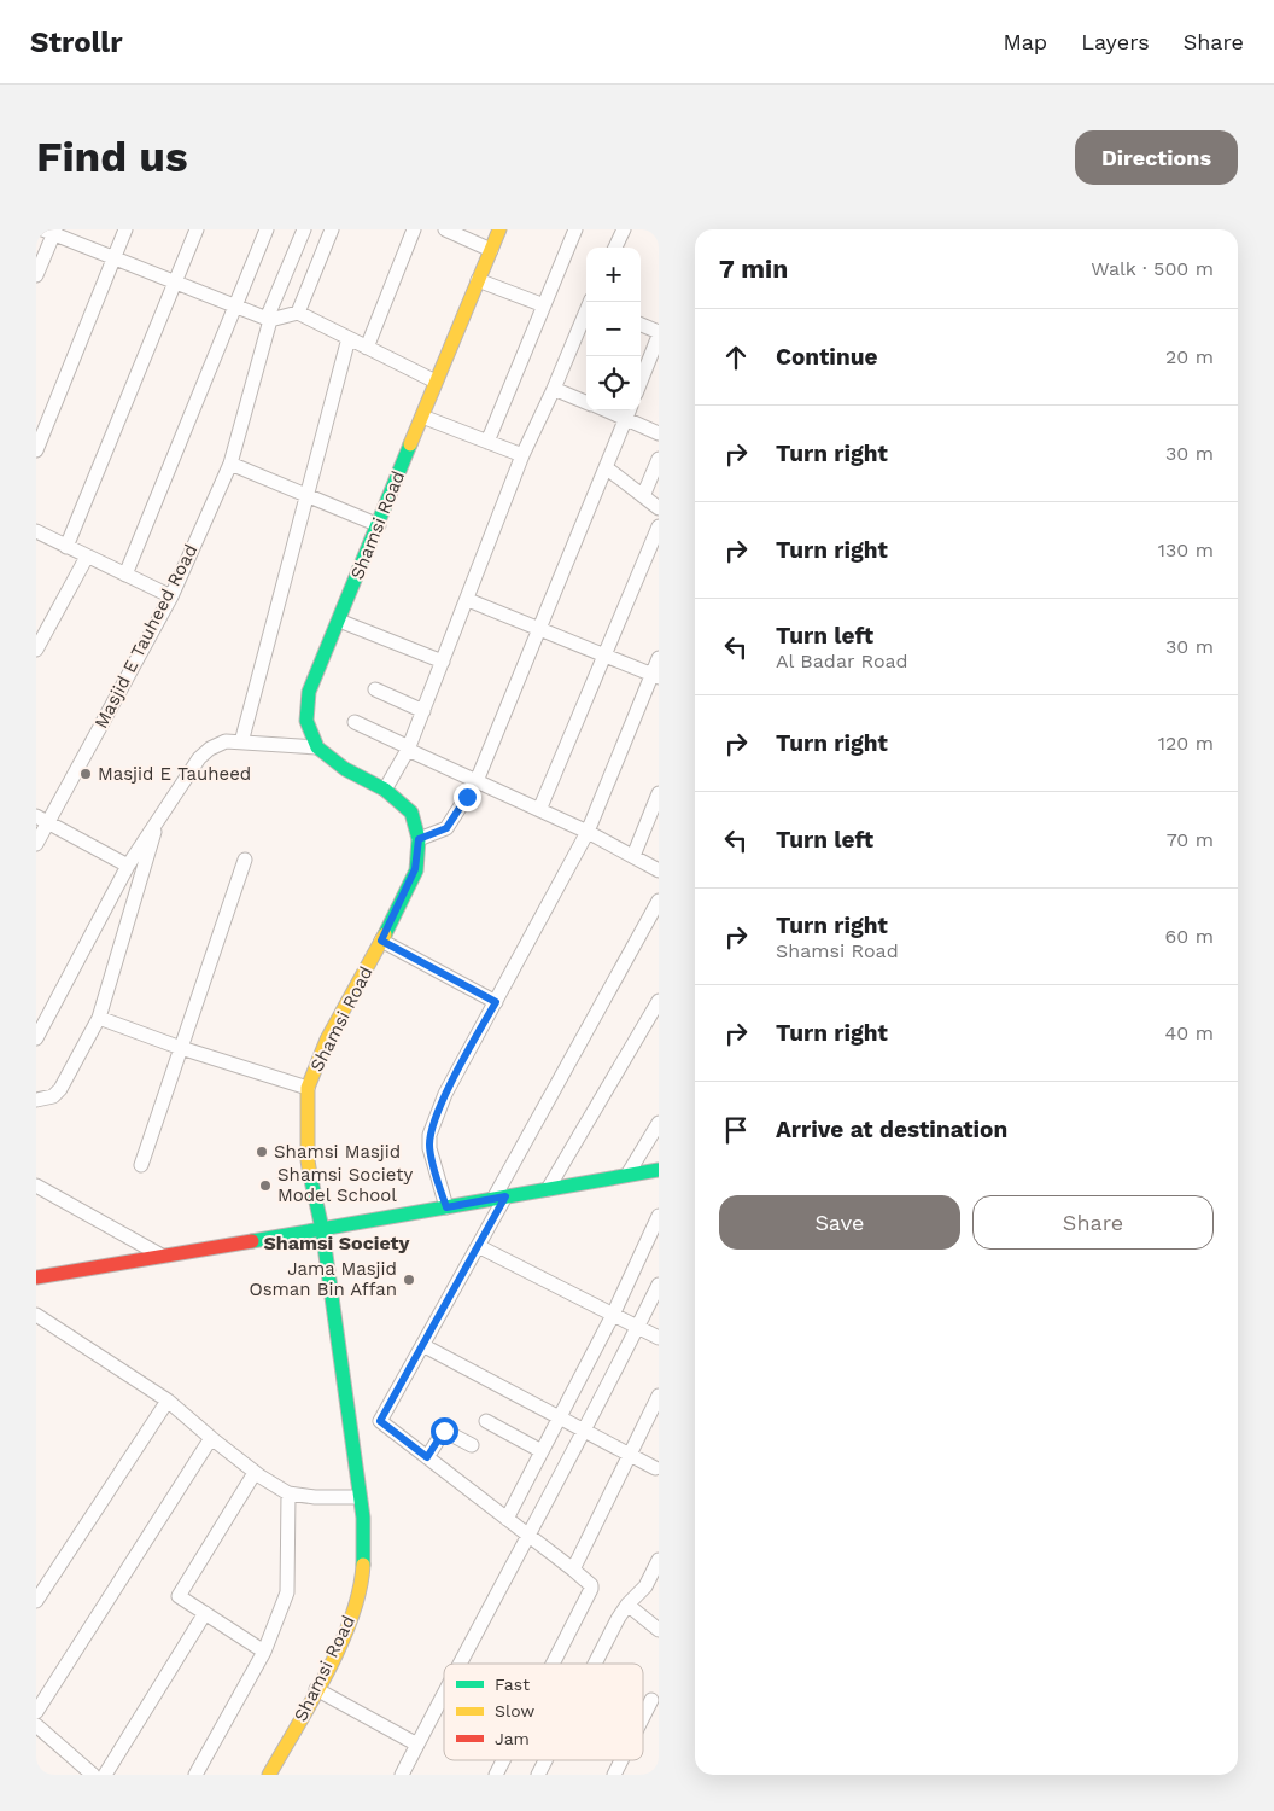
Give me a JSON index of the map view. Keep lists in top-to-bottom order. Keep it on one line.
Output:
{"streets":{"street":["Shamsi Road","Masjid E Tauheed Road"]},"districts":["Shamsi Society"],"places":["Masjid E Tauheed","Shamsi Masjid","Shamsi Society Model School","Jama Masjid Osman Bin Affan"],"legend":["Fast","Slow","Jam"],"page":{"header":"Strollr","nav":["Map","Layers","Share"],"buttons":["Directions",["Save","Share"]],"title":"Find us","heading":["7 min","Walk · 500 m"],"map_buttons":["+","−"],"list":[["Continue","20 m"],["Turn right","30 m"],["Turn right","130 m"],["Turn left","Al Badar Road","30 m"],["Turn right","120 m"],["Turn left","70 m"],["Turn right","Shamsi Road","60 m"],["Turn right","40 m"],"Arrive at destination"]}}
